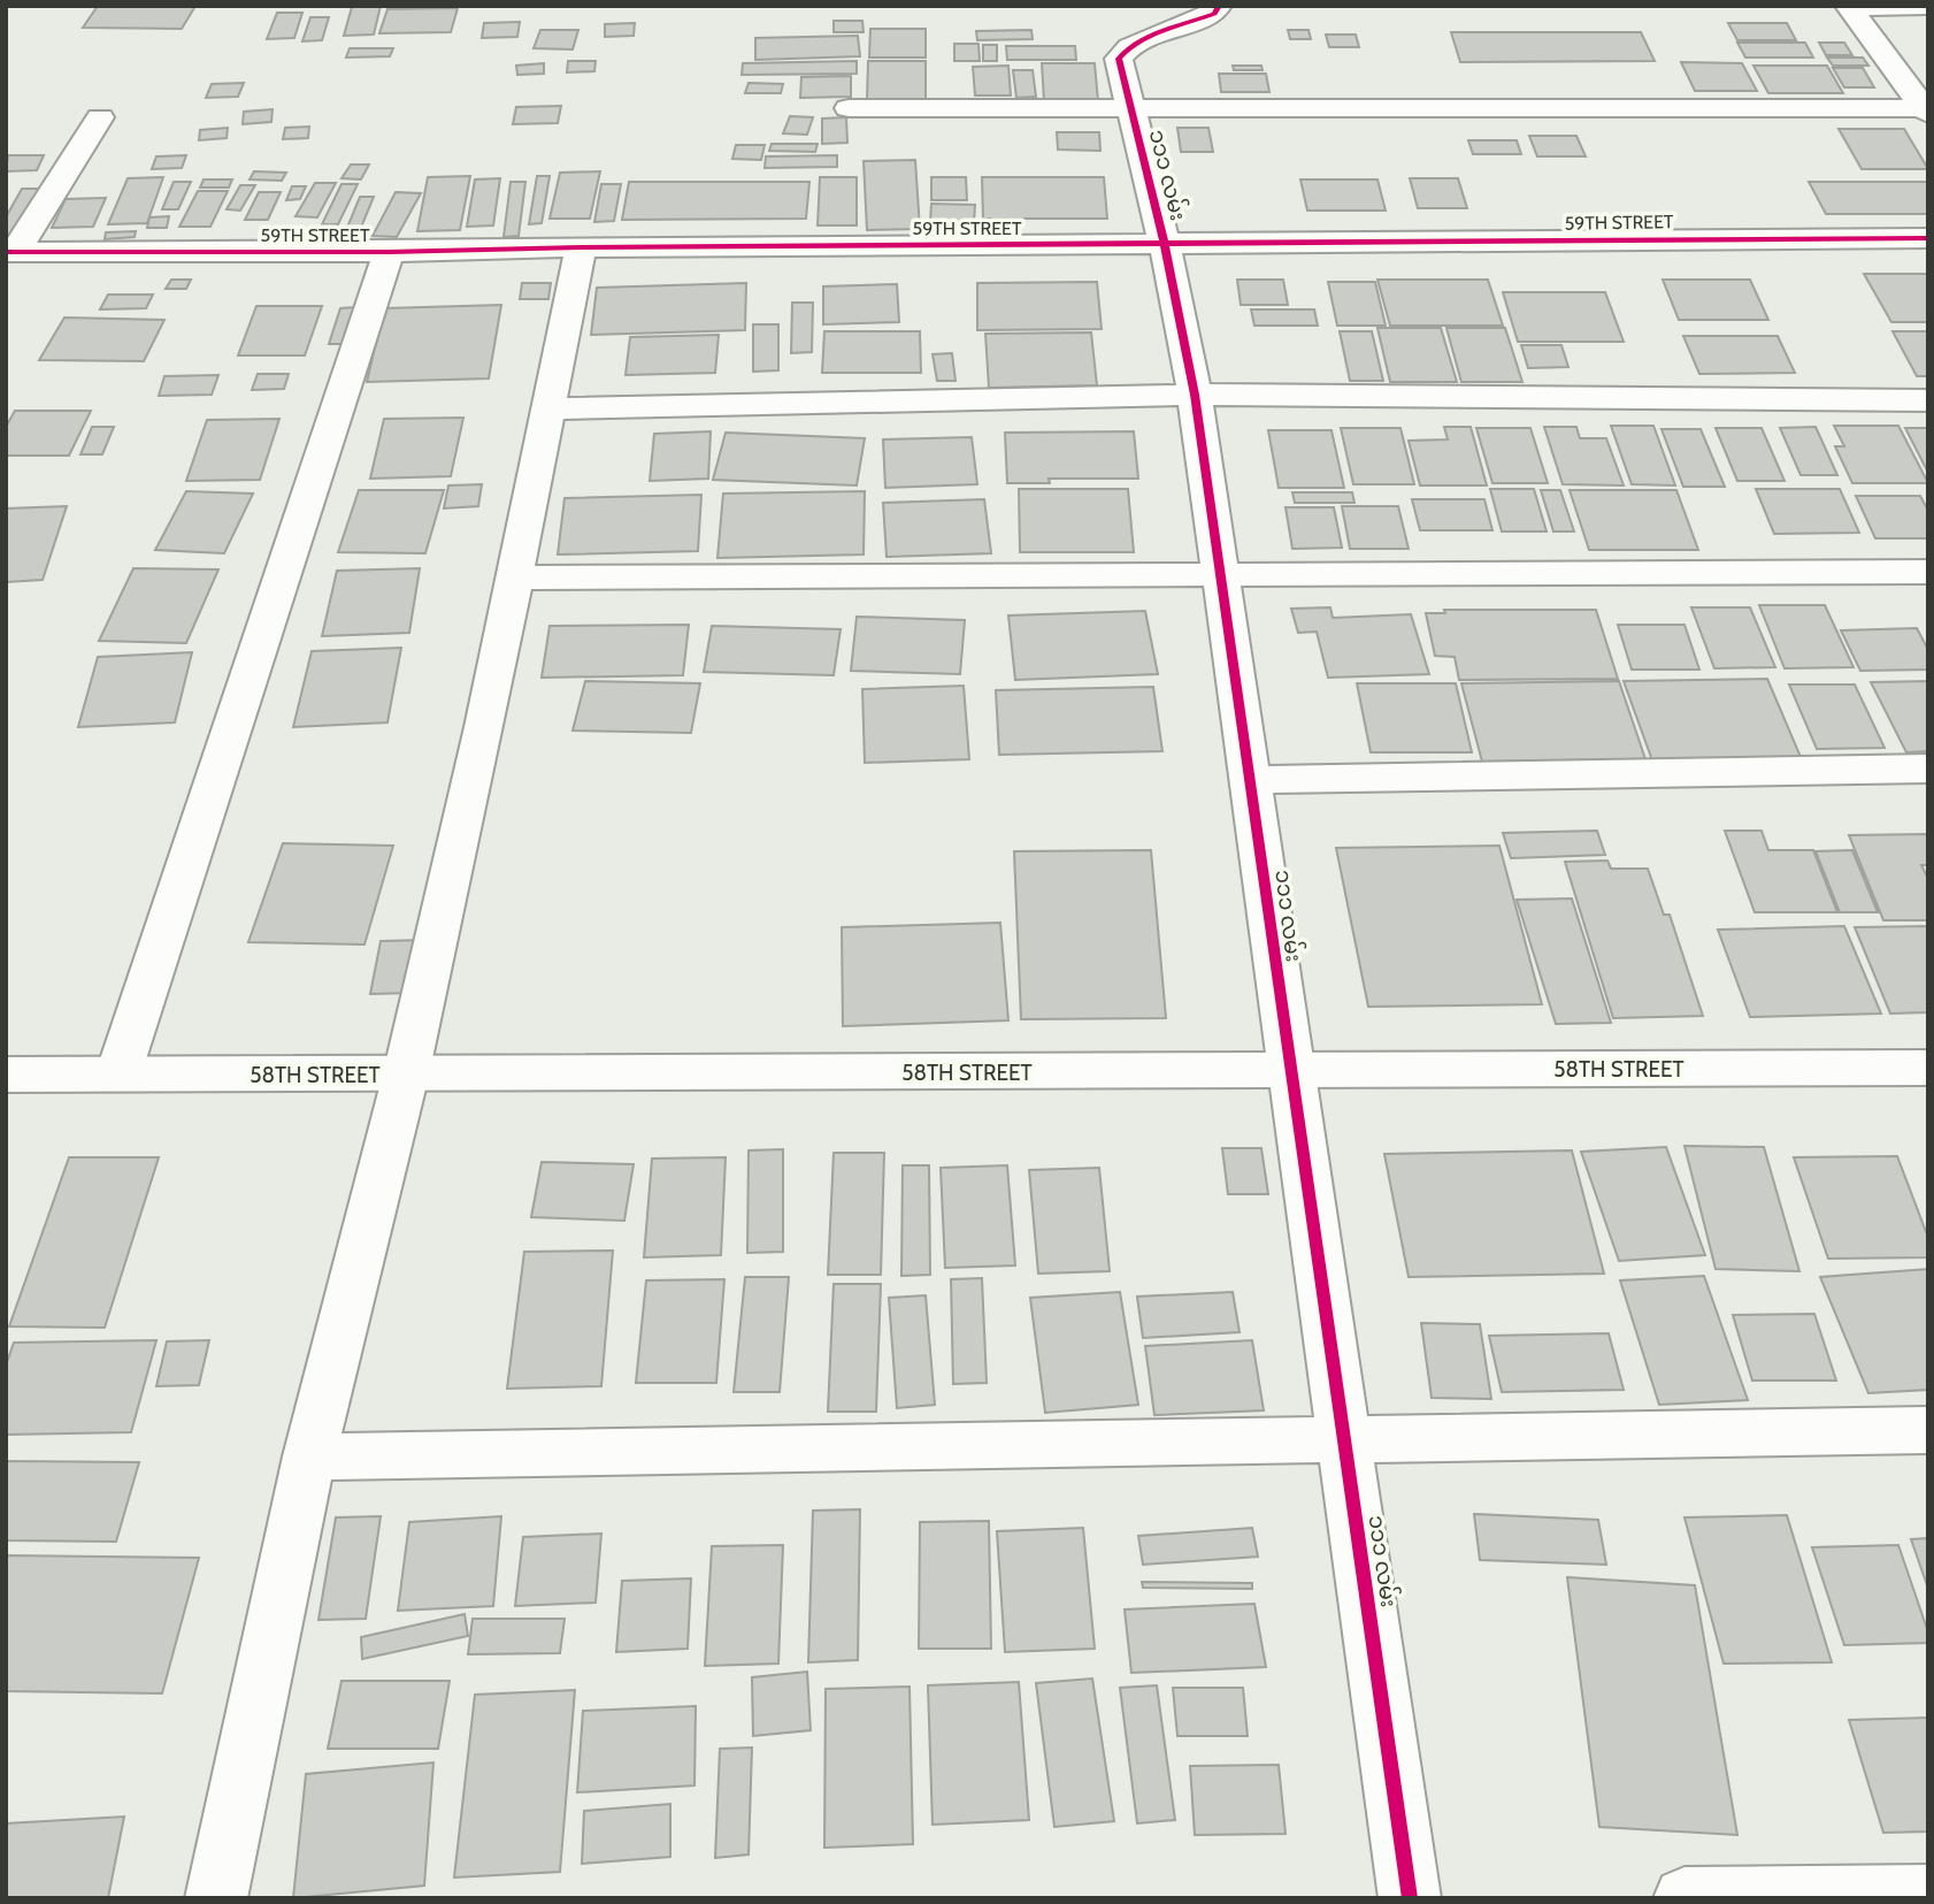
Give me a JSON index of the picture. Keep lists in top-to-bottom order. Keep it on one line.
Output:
{"streets":{"street":["၁၁၁ လမ်း","59TH STREET","58TH STREET"]},"crossings":[["၁၁၁ လမ်း","59TH STREET"],["၁၁၁ လမ်း","58TH STREET"]]}
